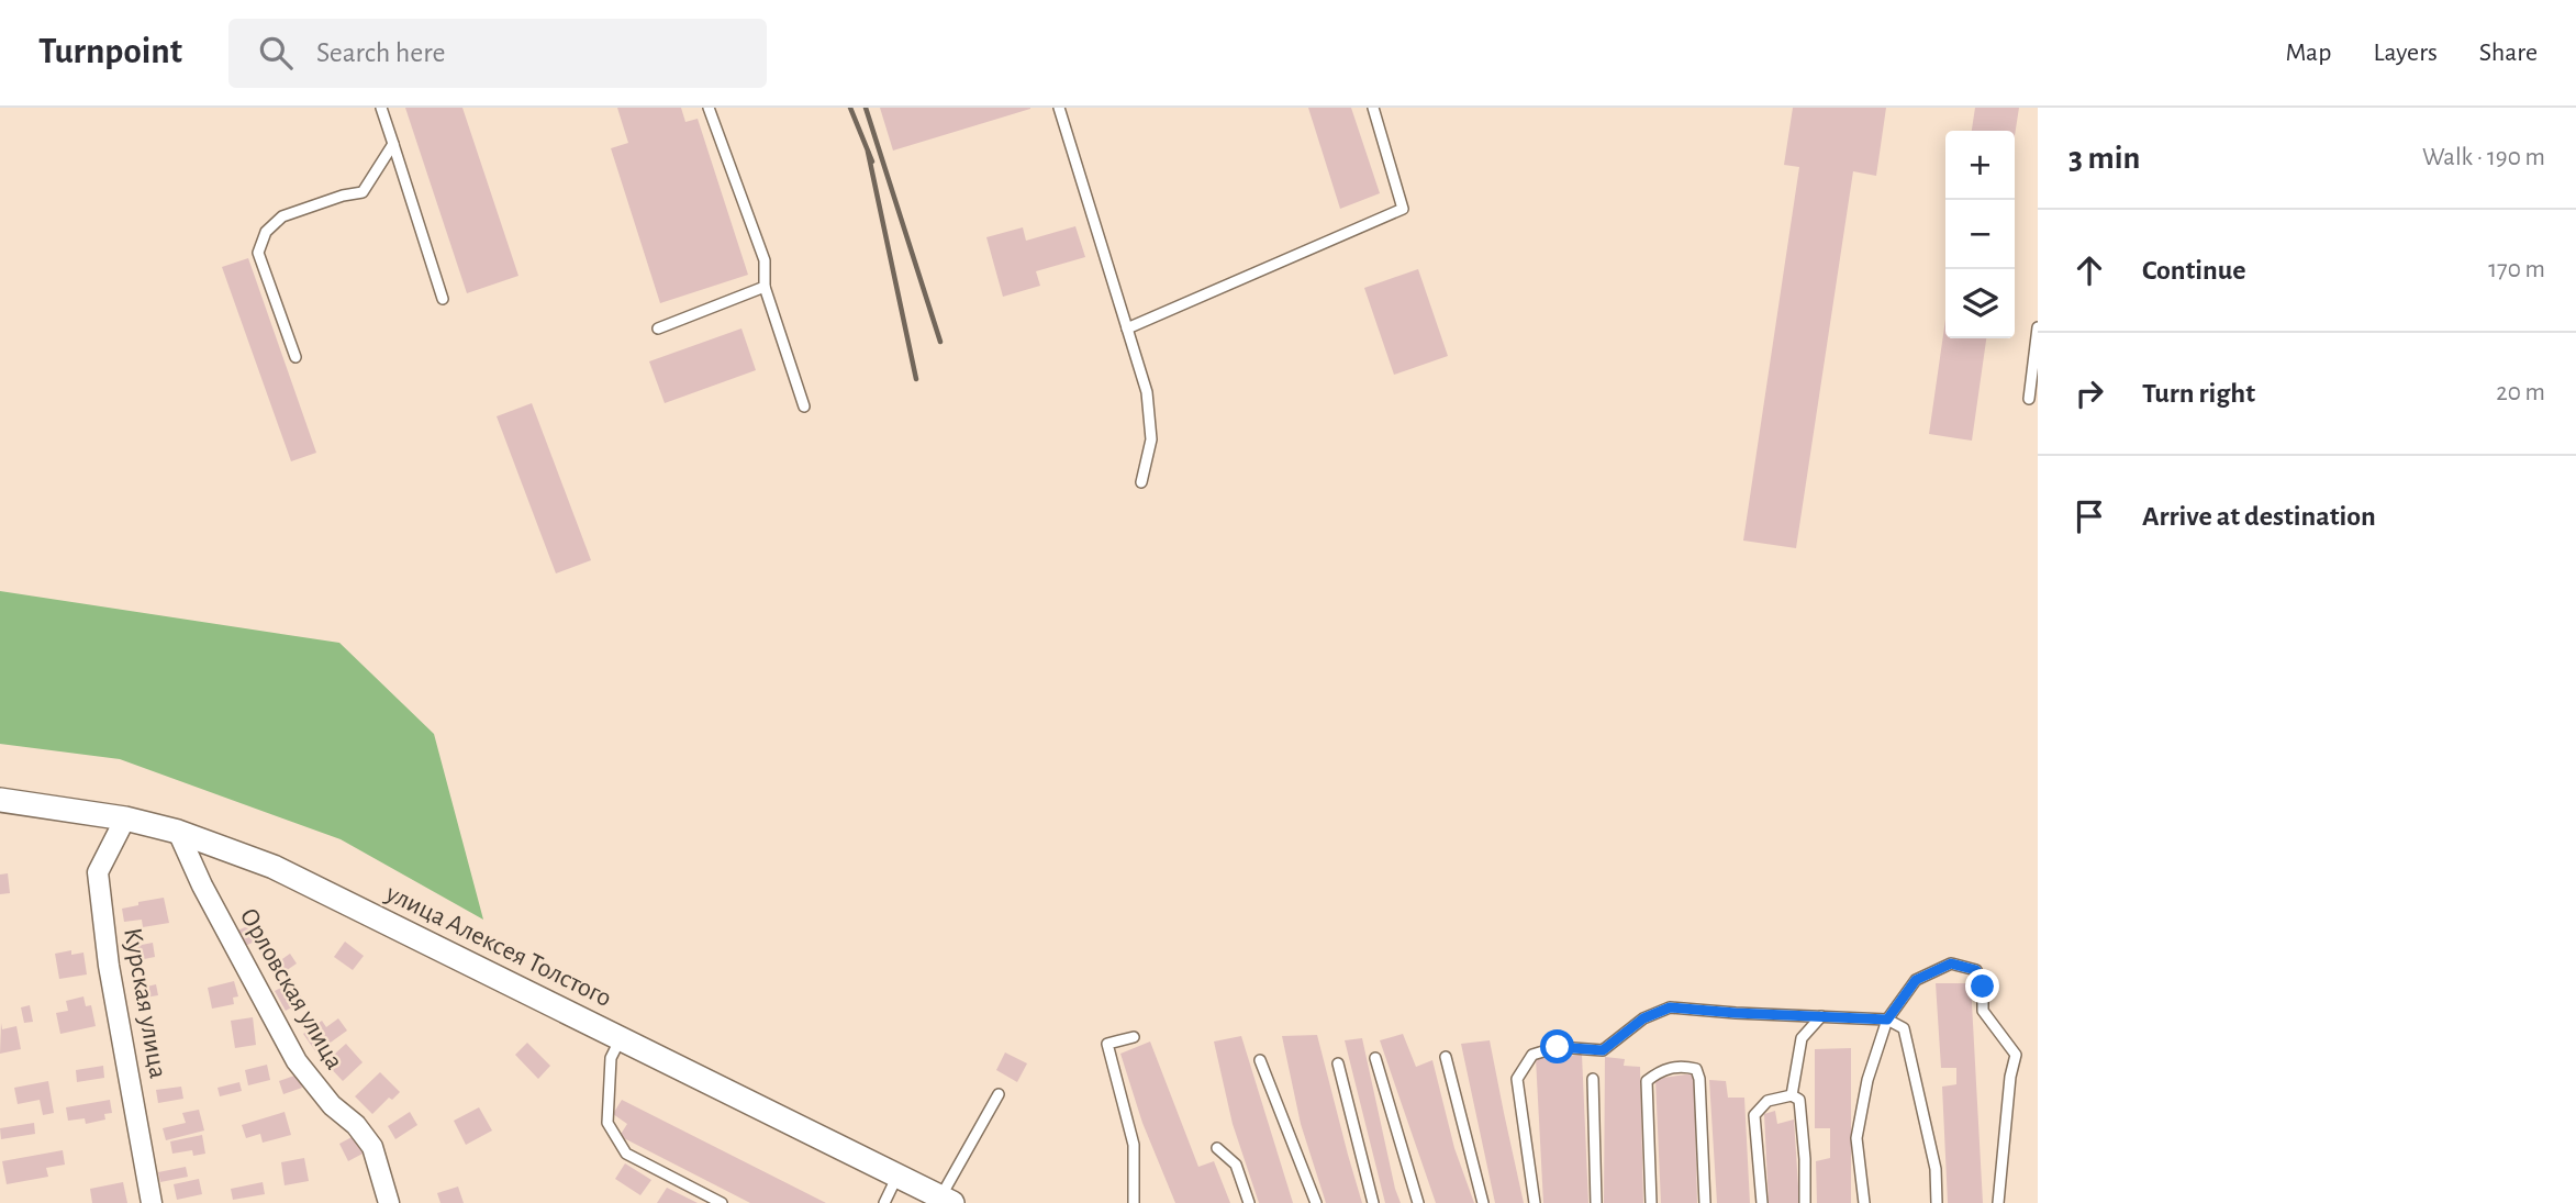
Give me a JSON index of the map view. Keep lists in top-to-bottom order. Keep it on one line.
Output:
{"streets":{"street":["улица Алексея Толстого","Орловская улица","Курская улица"]},"crossings":[["улица Алексея Толстого","Орловская улица"],["улица Алексея Толстого","Курская улица"]],"page":{"header":"Turnpoint","search":"Search here","nav":["Map","Layers","Share"],"heading":["3 min","Walk · 190 m"],"map_buttons":["+","−"],"list":[["Continue","170 m"],["Turn right","20 m"],"Arrive at destination"]}}
